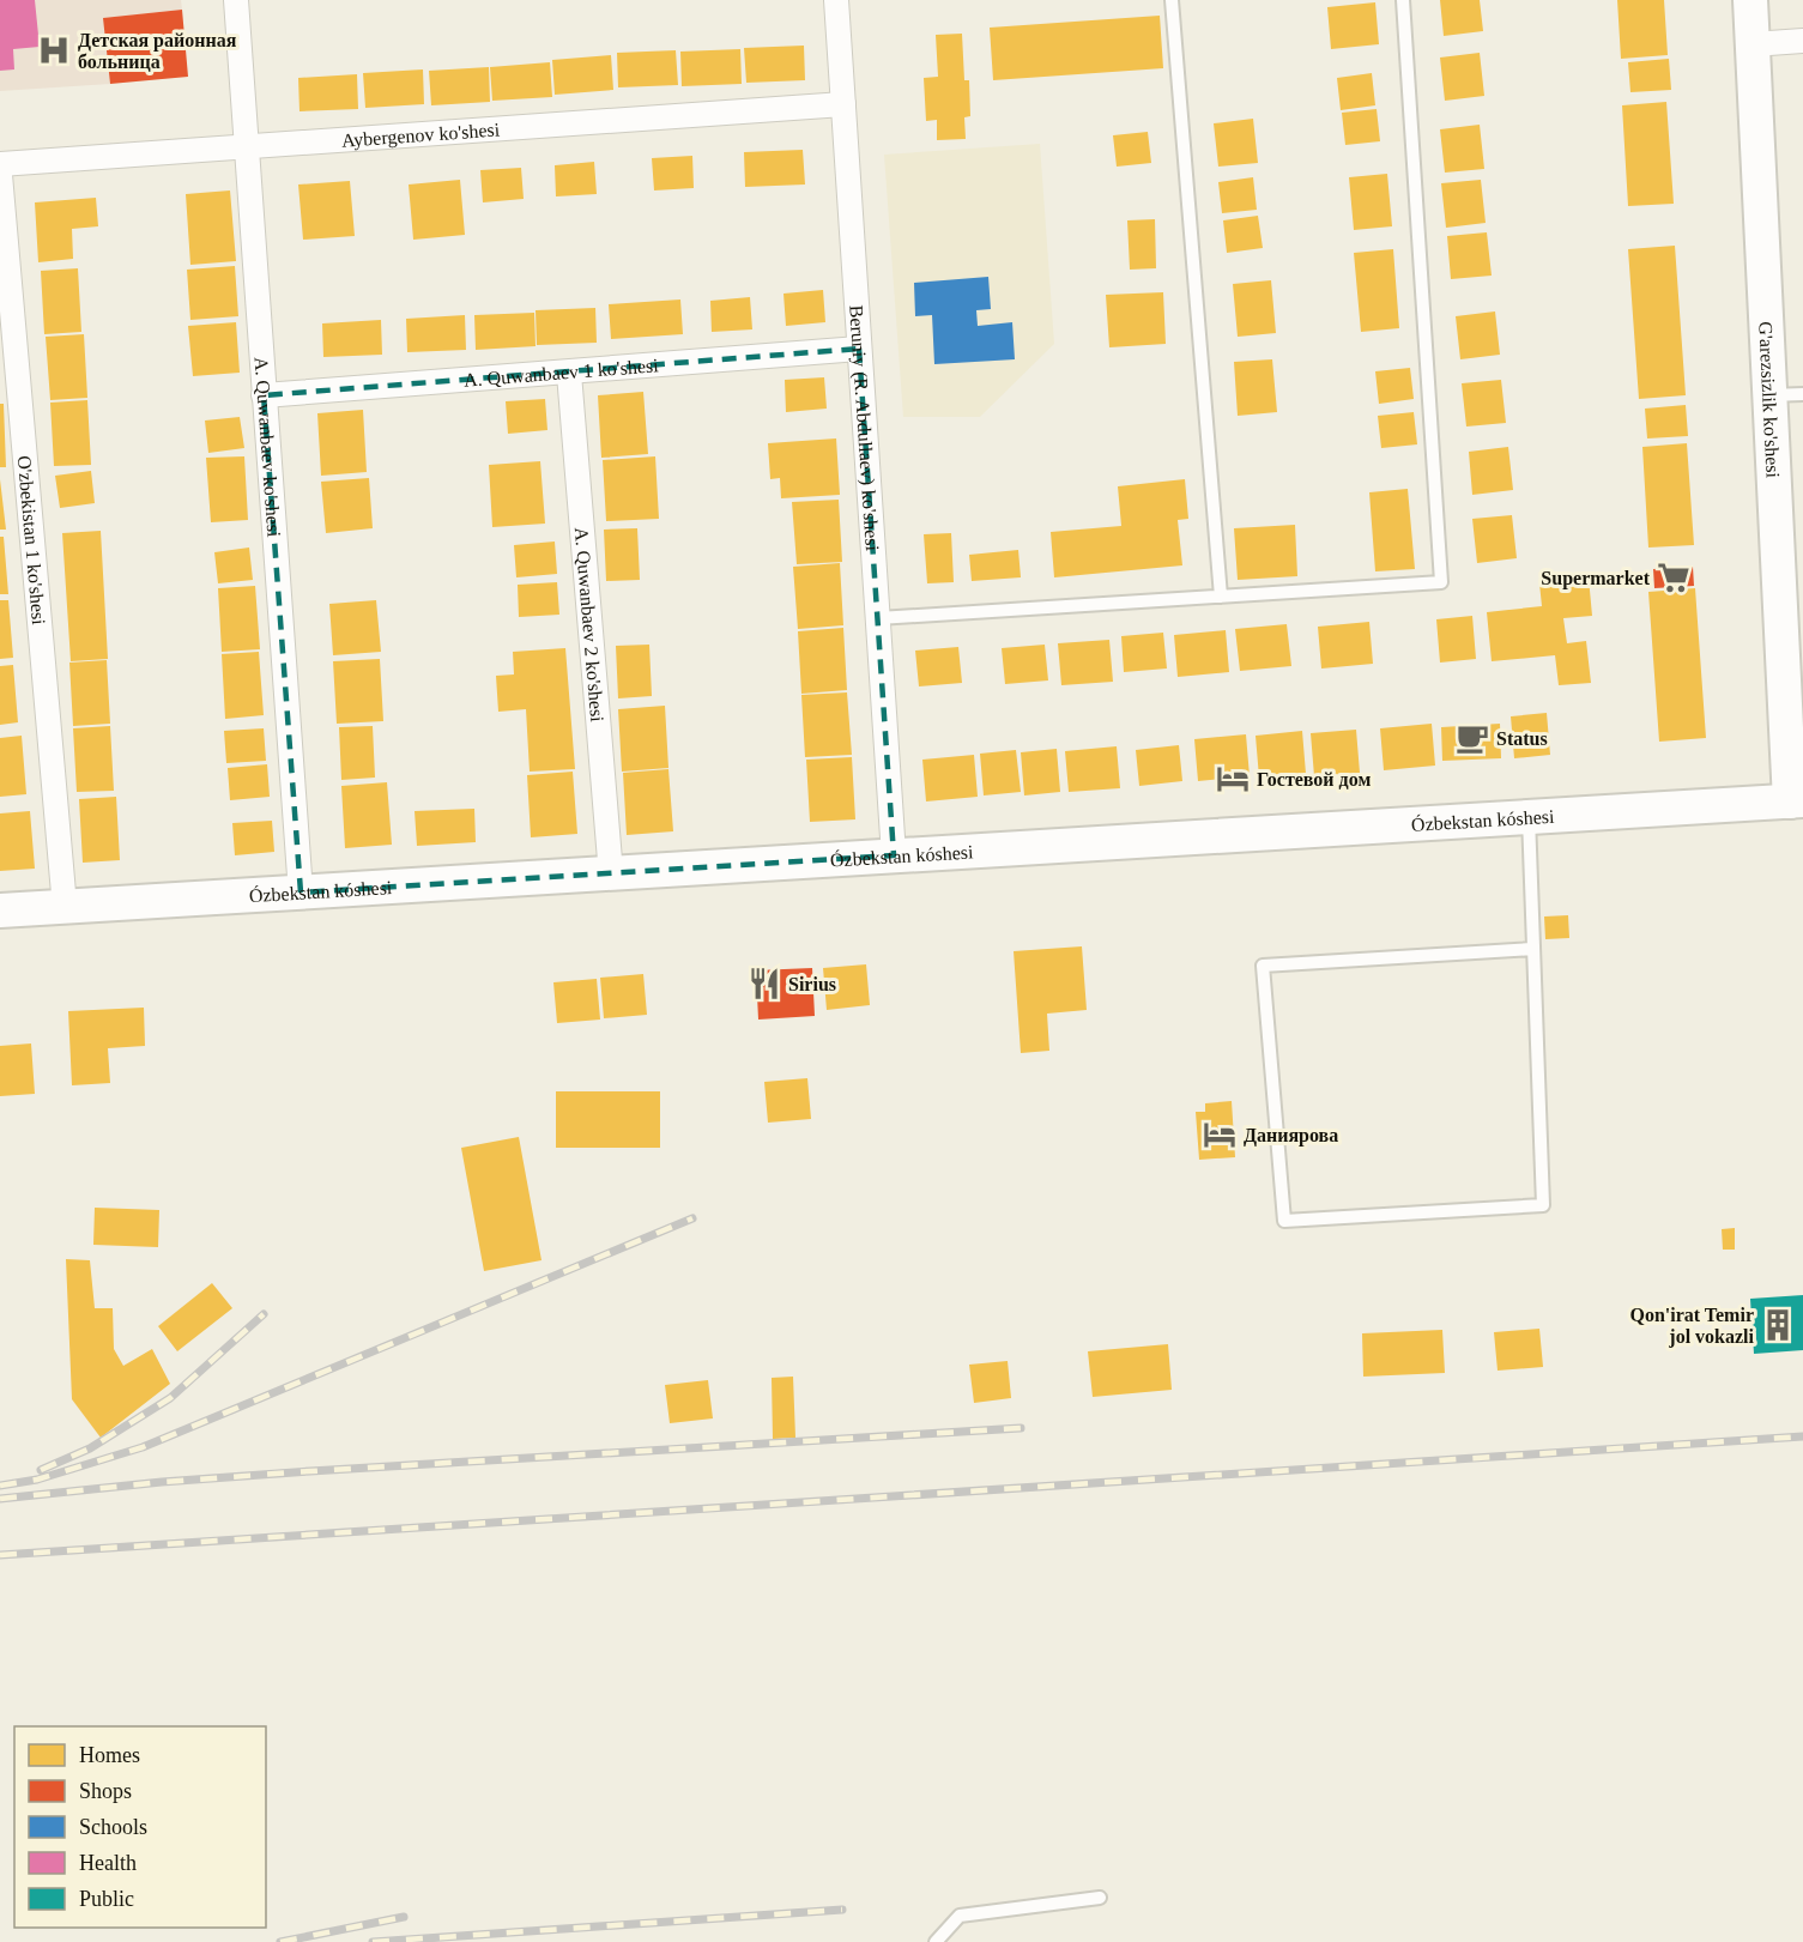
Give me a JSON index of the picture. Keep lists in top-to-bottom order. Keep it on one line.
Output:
{"streets":{"street":["Aybergenov ko'shesi","A. Quwanbaev 1 ko'shesi","G'arezsizlik ko'shesi","Beruniy (R. Abdullaev) ko'shesi","A. Quwanbaev ko'shesi","O'zbekistan 1 ko'shesi","A. Quwanbaev 2 ko'shesi","Ózbekstan kóshesi"]},"crossings":[["Aybergenov ko'shesi","Beruniy (R. Abdullaev) ko'shesi"],["Aybergenov ko'shesi","A. Quwanbaev ko'shesi"],["A. Quwanbaev 1 ko'shesi","Beruniy (R. Abdullaev) ko'shesi"],["A. Quwanbaev 1 ko'shesi","A. Quwanbaev ko'shesi"],["A. Quwanbaev 1 ko'shesi","A. Quwanbaev 2 ko'shesi"],["G'arezsizlik ko'shesi","Ózbekstan kóshesi"],["Beruniy (R. Abdullaev) ko'shesi","Ózbekstan kóshesi"],["A. Quwanbaev ko'shesi","Ózbekstan kóshesi"],["O'zbekistan 1 ko'shesi","Ózbekstan kóshesi"],["A. Quwanbaev 2 ko'shesi","Ózbekstan kóshesi"]],"places":{"hospital":["Детская районная больница"],"supermarket":["Supermarket"],"cafe":["Status"],"hotel":["Гостевой дом","Даниярова"],"restaurant":["Sirius"],"building":["Qon'irat Temir jol vokazli"]},"legend":["Homes","Shops","Schools","Health","Public"]}
